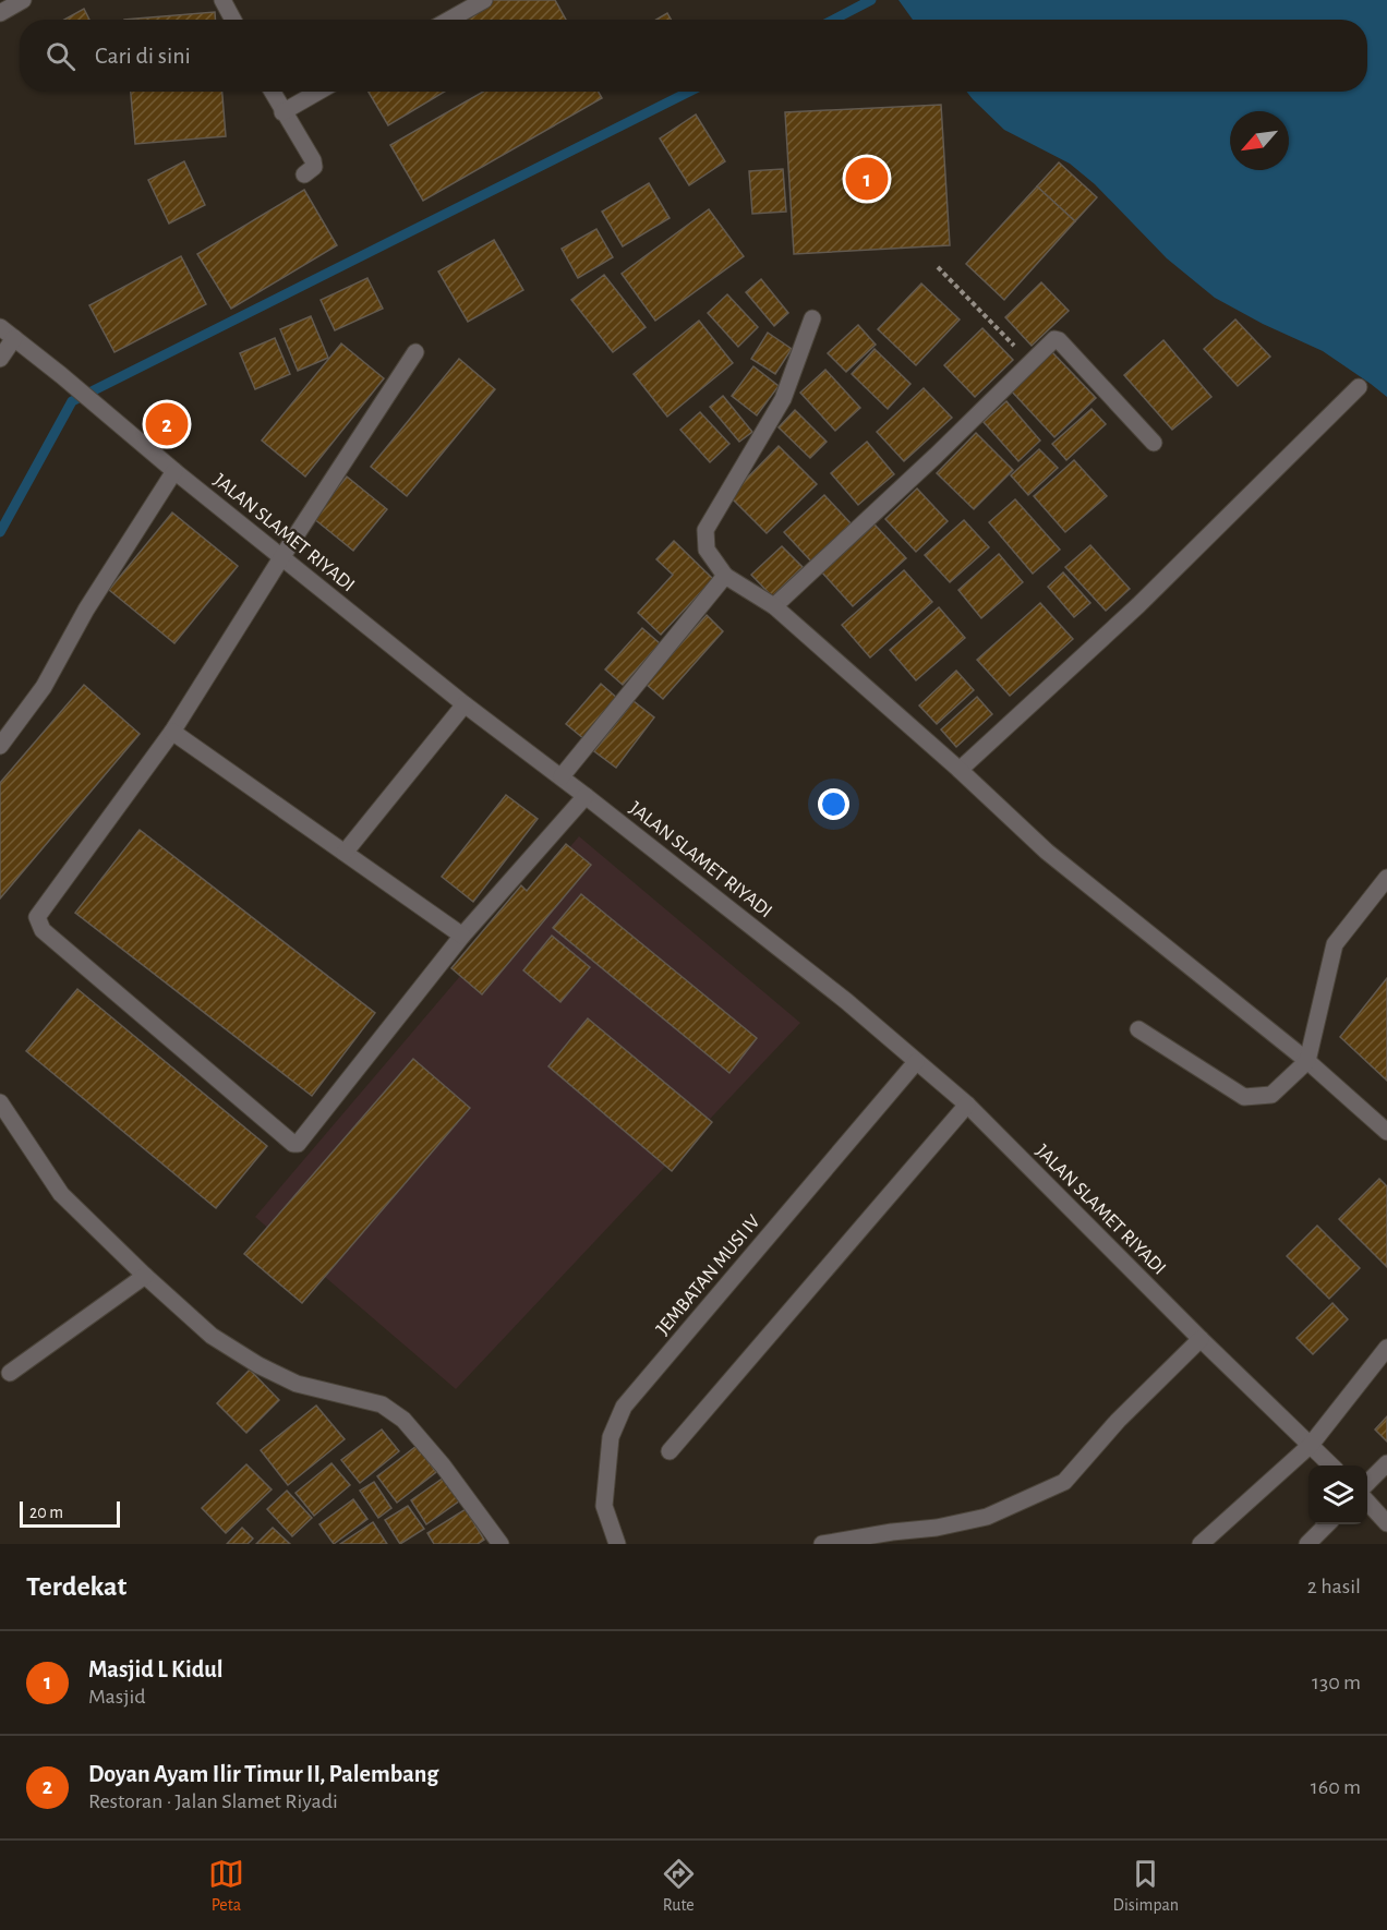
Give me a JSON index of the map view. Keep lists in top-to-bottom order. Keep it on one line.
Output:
{"streets":{"street":["JALAN SLAMET RIYADI","JEMBATAN MUSI IV"]},"crossings":[["JALAN SLAMET RIYADI","JEMBATAN MUSI IV"]],"scale_bar":"20 m","north":"bottom left","page":{"search":"Cari di sini","pins":["1","2"],"scale":"20 m","heading":["Terdekat","2 hasil"],"list":[{"mark":"1","name":"Masjid L Kidul","note":"Masjid","value":"130 m"},{"mark":"2","name":"Doyan Ayam Ilir Timur II, Palembang","note":"Restoran · Jalan Slamet Riyadi","value":"160 m"}],"nav":["Peta","Rute","Disimpan"]}}
